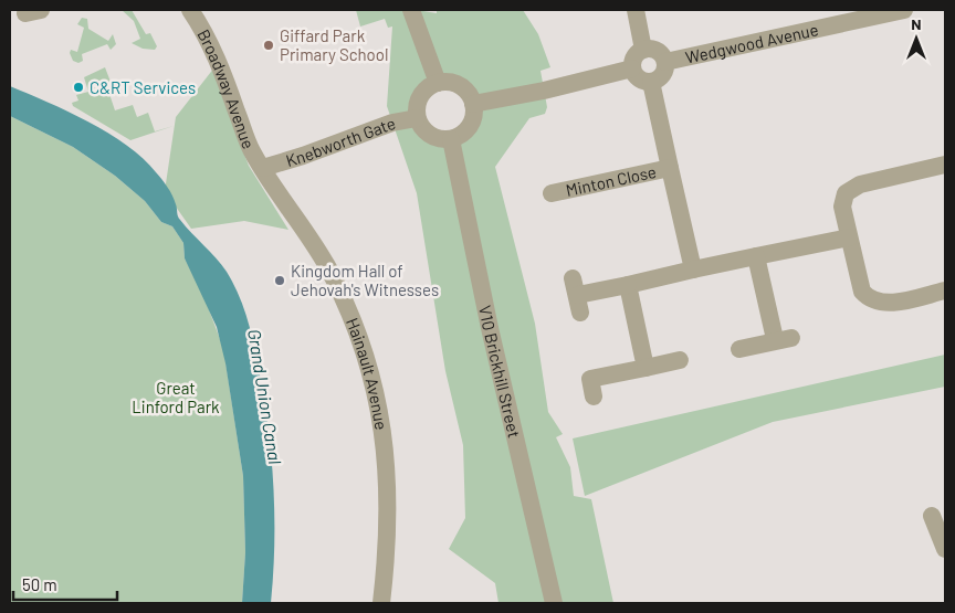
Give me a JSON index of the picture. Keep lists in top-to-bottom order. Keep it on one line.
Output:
{"streets":{"street":["Wedgwood Avenue","Broadway Avenue","Knebworth Gate","Minton Close","V10 Brickhill Street","Hainault Avenue"]},"crossings":[["Wedgwood Avenue","Minton Close"],["Broadway Avenue","Knebworth Gate"],["Broadway Avenue","Hainault Avenue"],["Knebworth Gate","V10 Brickhill Street"],["Knebworth Gate","Hainault Avenue"]],"water":["Grand Union Canal"],"parks":["Great Linford Park"],"places":["Giffard Park Primary School","C&RT Services","Kingdom Hall of Jehovah's Witnesses"],"scale_bar":"50 m","north":"top"}
